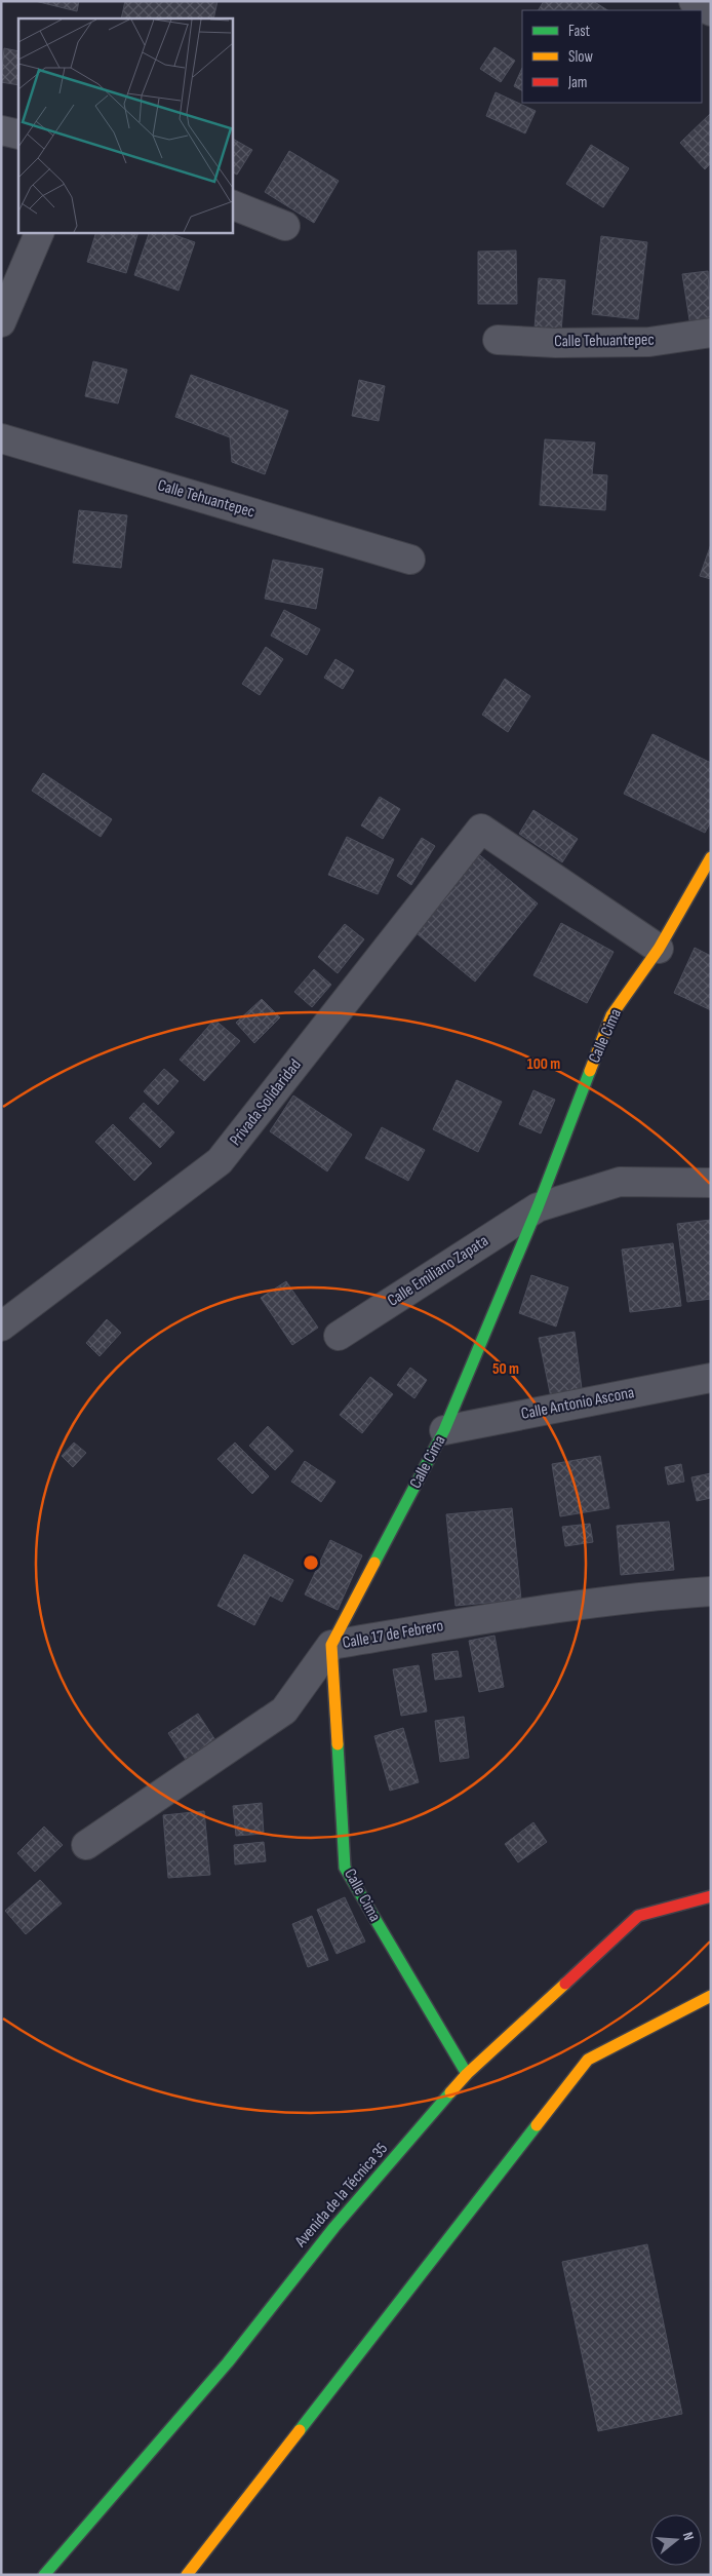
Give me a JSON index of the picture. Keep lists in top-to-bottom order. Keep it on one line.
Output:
{"streets":{"street":["Calle Tehuantepec","Calle Cima","Privada Solidaridad","Calle Emiliano Zapata","Calle Antonio Ascona","Calle 17 de Febrero","Avenida de la Técnica 35"]},"crossings":[["Calle Cima","Privada Solidaridad"],["Calle Cima","Calle Emiliano Zapata"],["Calle Cima","Calle Antonio Ascona"],["Calle Cima","Calle 17 de Febrero"],["Calle Cima","Avenida de la Técnica 35"]],"legend":["Fast","Slow","Jam"],"north":"right","rings":["100 m","50 m"]}
